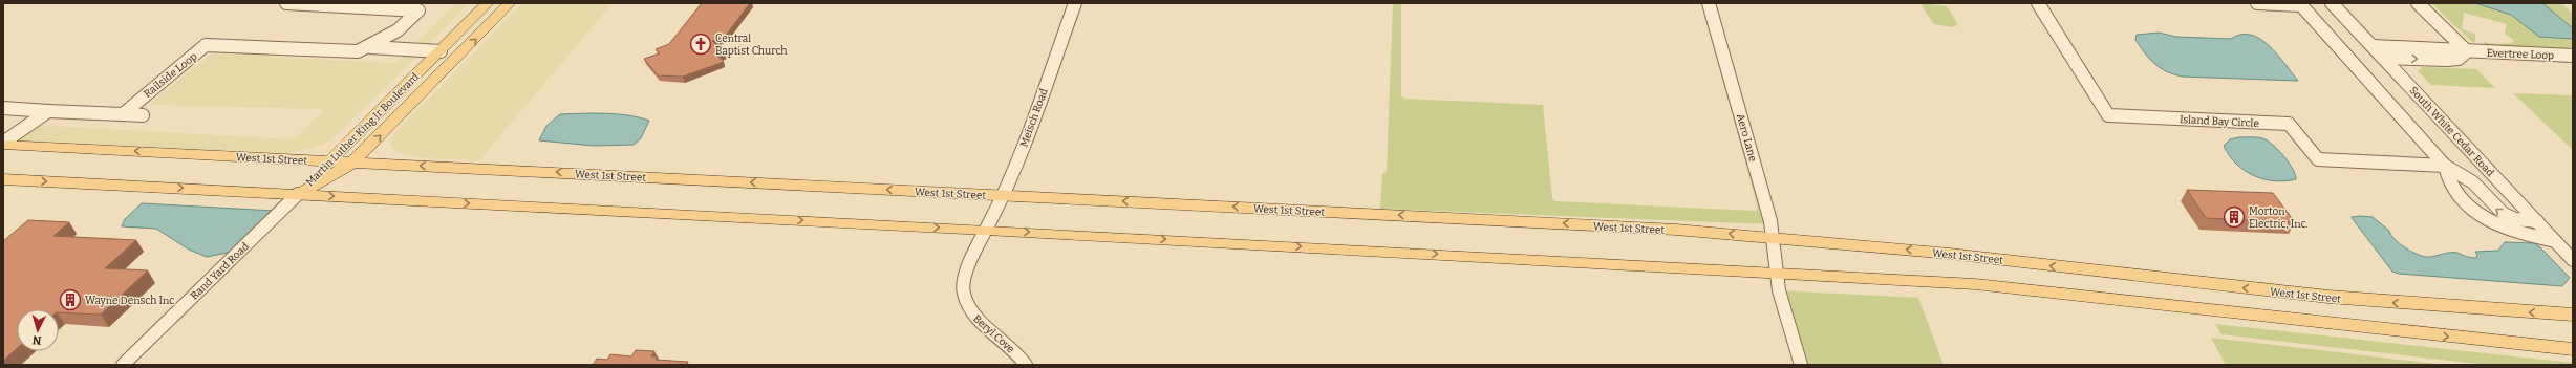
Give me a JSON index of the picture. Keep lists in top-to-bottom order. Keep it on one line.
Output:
{"streets":{"main road":["Martin Luther King Jr Boulevard","West 1st Street"],"street":["Evertree Loop","Railside Loop","Meisch Road","Island Bay Circle","South White Cedar Road","Aero Lane","Rand Yard Road","Beryl Cove"]},"crossings":[["Evertree Loop","South White Cedar Road"],["Railside Loop","Martin Luther King Jr Boulevard"],["Meisch Road","West 1st Street"],["Meisch Road","Beryl Cove"],["Island Bay Circle","South White Cedar Road"],["Martin Luther King Jr Boulevard","West 1st Street"],["Martin Luther King Jr Boulevard","Rand Yard Road"],["Aero Lane","West 1st Street"]],"places":{"church":["Central Baptist Church"],"building":["Morton Electric, Inc.","Wayne Densch Inc"]},"north":"bottom"}
